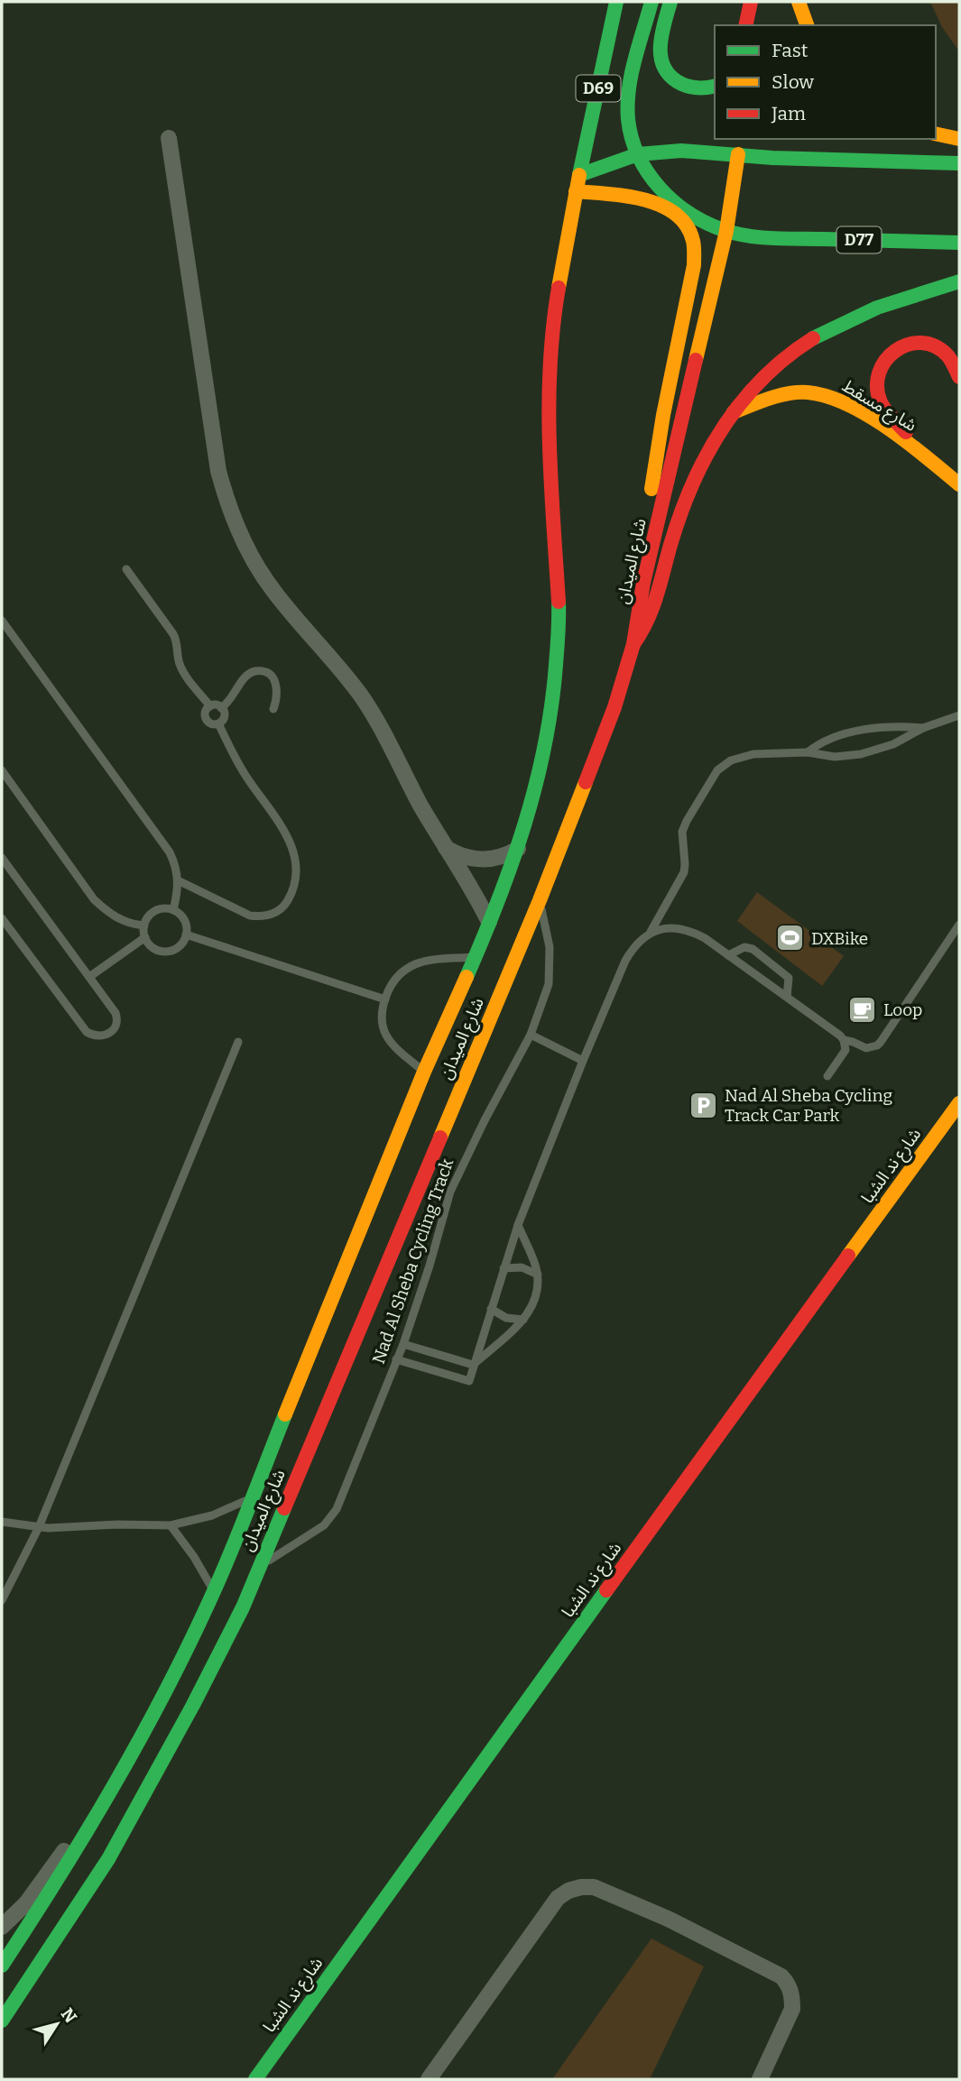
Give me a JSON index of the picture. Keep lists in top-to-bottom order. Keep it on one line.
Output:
{"streets":{"street":["D69","D77","شارع مسقط","شارع الميدان","شارع ند الشبا"],"lane":["Nad Al Sheba Cycling Track"]},"crossings":[["D77","شارع الميدان"],["شارع الميدان","Nad Al Sheba Cycling Track"]],"places":{"sports":["DXBike"],"cafe":["Loop"],"parking":["Nad Al Sheba Cycling Track Car Park"]},"legend":["Fast","Slow","Jam"],"north":"top right"}
